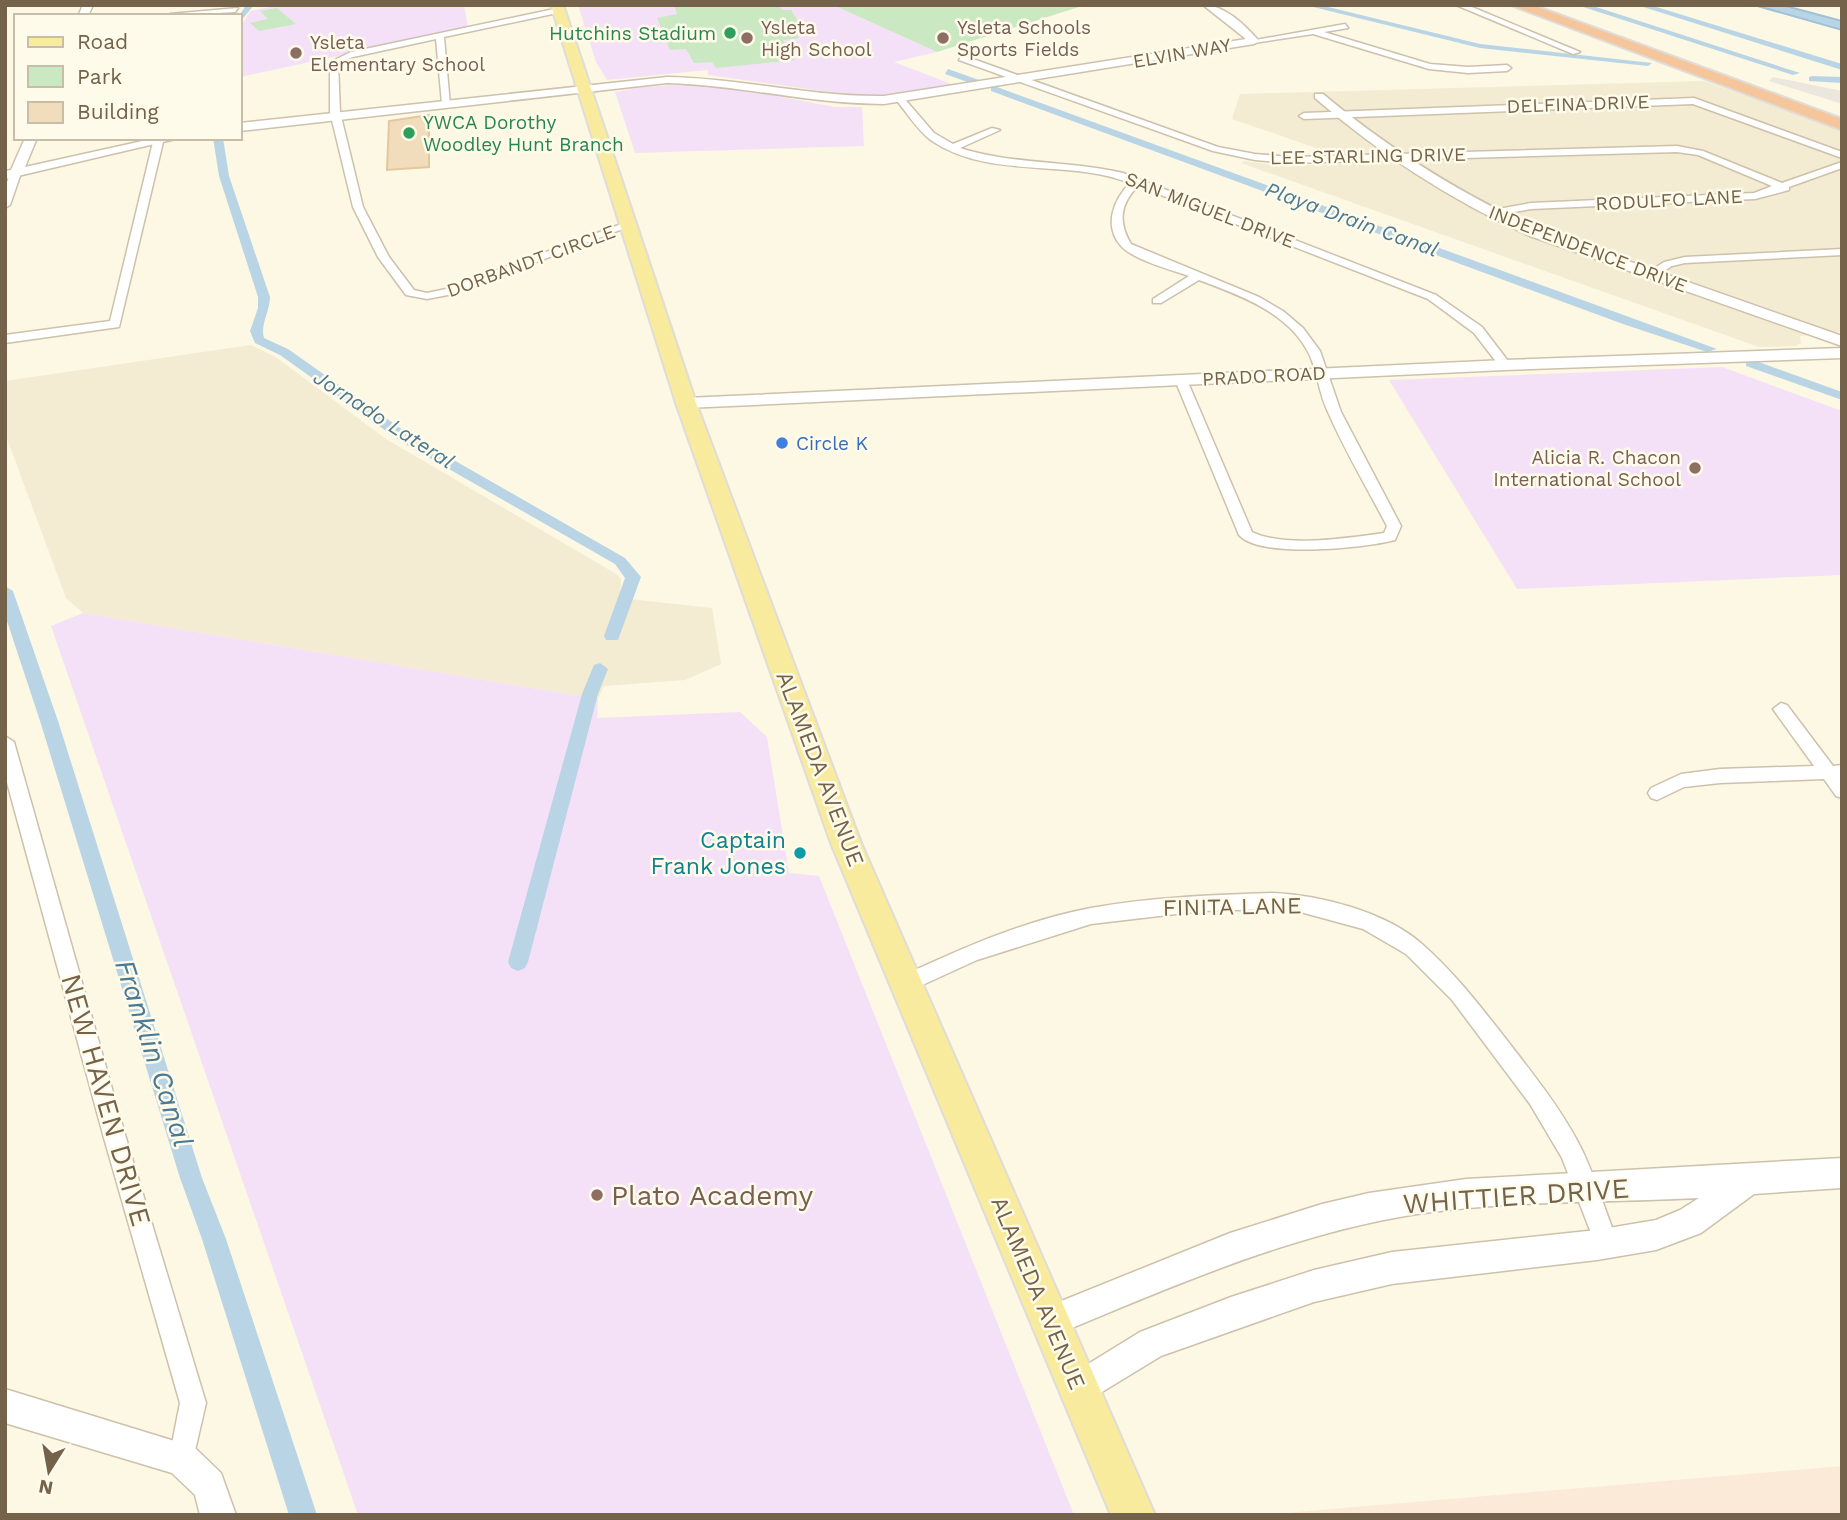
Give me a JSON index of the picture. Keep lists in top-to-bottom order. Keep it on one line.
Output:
{"streets":{"main road":["ALAMEDA AVENUE"],"street":["ELVIN WAY","DELFINA DRIVE","LEE STARLING DRIVE","RODULFO LANE","SAN MIGUEL DRIVE","INDEPENDENCE DRIVE","DORBANDT CIRCLE","PRADO ROAD","FINITA LANE","NEW HAVEN DRIVE","WHITTIER DRIVE"]},"crossings":[["ELVIN WAY","LEE STARLING DRIVE"],["ELVIN WAY","SAN MIGUEL DRIVE"],["ELVIN WAY","DORBANDT CIRCLE"],["ELVIN WAY","ALAMEDA AVENUE"],["DELFINA DRIVE","INDEPENDENCE DRIVE"],["LEE STARLING DRIVE","RODULFO LANE"],["LEE STARLING DRIVE","INDEPENDENCE DRIVE"],["RODULFO LANE","INDEPENDENCE DRIVE"],["SAN MIGUEL DRIVE","PRADO ROAD"],["DORBANDT CIRCLE","ALAMEDA AVENUE"],["PRADO ROAD","ALAMEDA AVENUE"],["ALAMEDA AVENUE","FINITA LANE"],["ALAMEDA AVENUE","WHITTIER DRIVE"],["FINITA LANE","WHITTIER DRIVE"]],"water":["Playa Drain Canal","Jornado Lateral","Franklin Canal"],"places":["Hutchins Stadium","Ysleta High School","Ysleta Schools Sports Fields","Ysleta Elementary School","YWCA Dorothy Woodley Hunt Branch","Circle K","Alicia R. Chacon International School","Captain Frank Jones","Plato Academy"],"legend":["Road","Park","Building"],"north":"bottom"}
